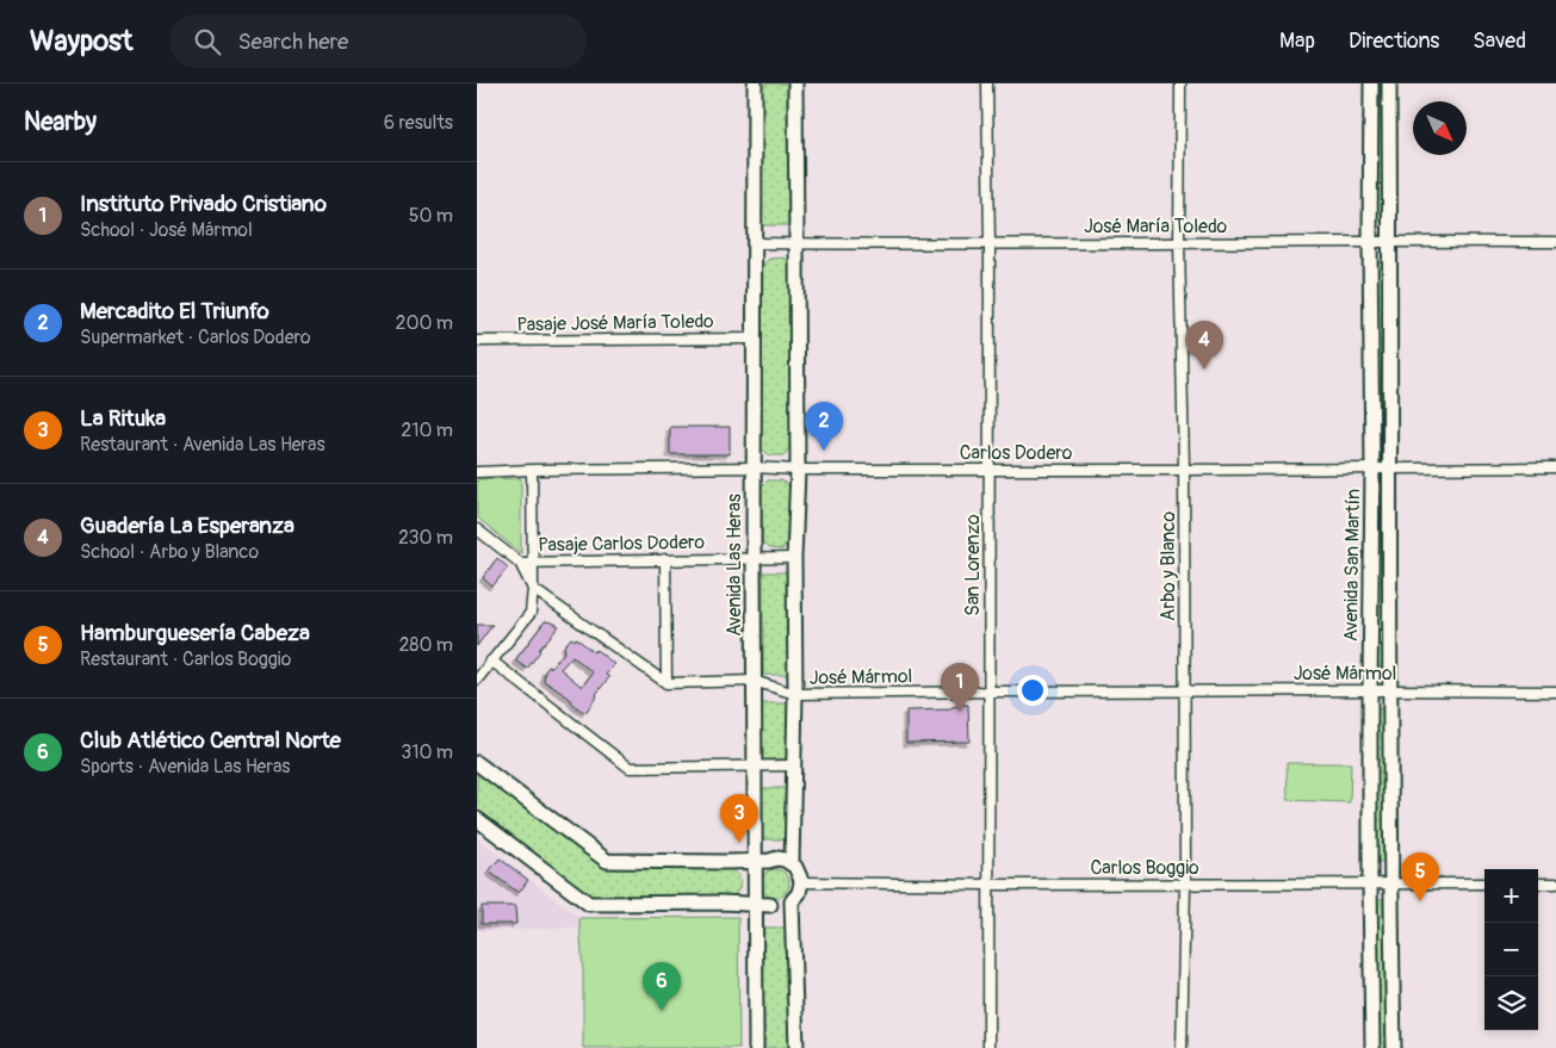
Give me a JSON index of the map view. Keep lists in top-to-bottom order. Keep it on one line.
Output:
{"streets":{"main road":["Avenida Las Heras","Avenida San Martín"],"street":["José María Toledo","Pasaje José María Toledo","Carlos Dodero","Pasaje Carlos Dodero","San Lorenzo","Arbo y Blanco","José Mármol","Carlos Boggio"]},"crossings":[["José María Toledo","Avenida Las Heras"],["José María Toledo","San Lorenzo"],["José María Toledo","Avenida San Martín"],["José María Toledo","Arbo y Blanco"],["Pasaje José María Toledo","Avenida Las Heras"],["Carlos Dodero","Avenida Las Heras"],["Carlos Dodero","San Lorenzo"],["Carlos Dodero","Avenida San Martín"],["Carlos Dodero","Arbo y Blanco"],["Pasaje Carlos Dodero","Avenida Las Heras"],["Avenida Las Heras","José Mármol"],["Avenida Las Heras","Carlos Boggio"],["San Lorenzo","José Mármol"],["San Lorenzo","Carlos Boggio"],["Avenida San Martín","José Mármol"],["Avenida San Martín","Carlos Boggio"],["Arbo y Blanco","José Mármol"],["Arbo y Blanco","Carlos Boggio"]],"north":"bottom right","page":{"header":"Waypost","search":"Search here","nav":["Map","Directions","Saved"],"heading":["Nearby","6 results"],"list":[{"mark":"1","name":"Instituto Privado Cristiano","note":"School · José Mármol","value":"50 m"},{"mark":"2","name":"Mercadito El Triunfo","note":"Supermarket · Carlos Dodero","value":"200 m"},{"mark":"3","name":"La Rituka","note":"Restaurant · Avenida Las Heras","value":"210 m"},{"mark":"4","name":"Guadería La Esperanza","note":"School · Arbo y Blanco","value":"230 m"},{"mark":"5","name":"Hamburguesería Cabeza","note":"Restaurant · Carlos Boggio","value":"280 m"},{"mark":"6","name":"Club Atlético Central Norte","note":"Sports · Avenida Las Heras","value":"310 m"}],"pins":["4","2","1","3","5","6"],"map_buttons":["+","−"]}}
